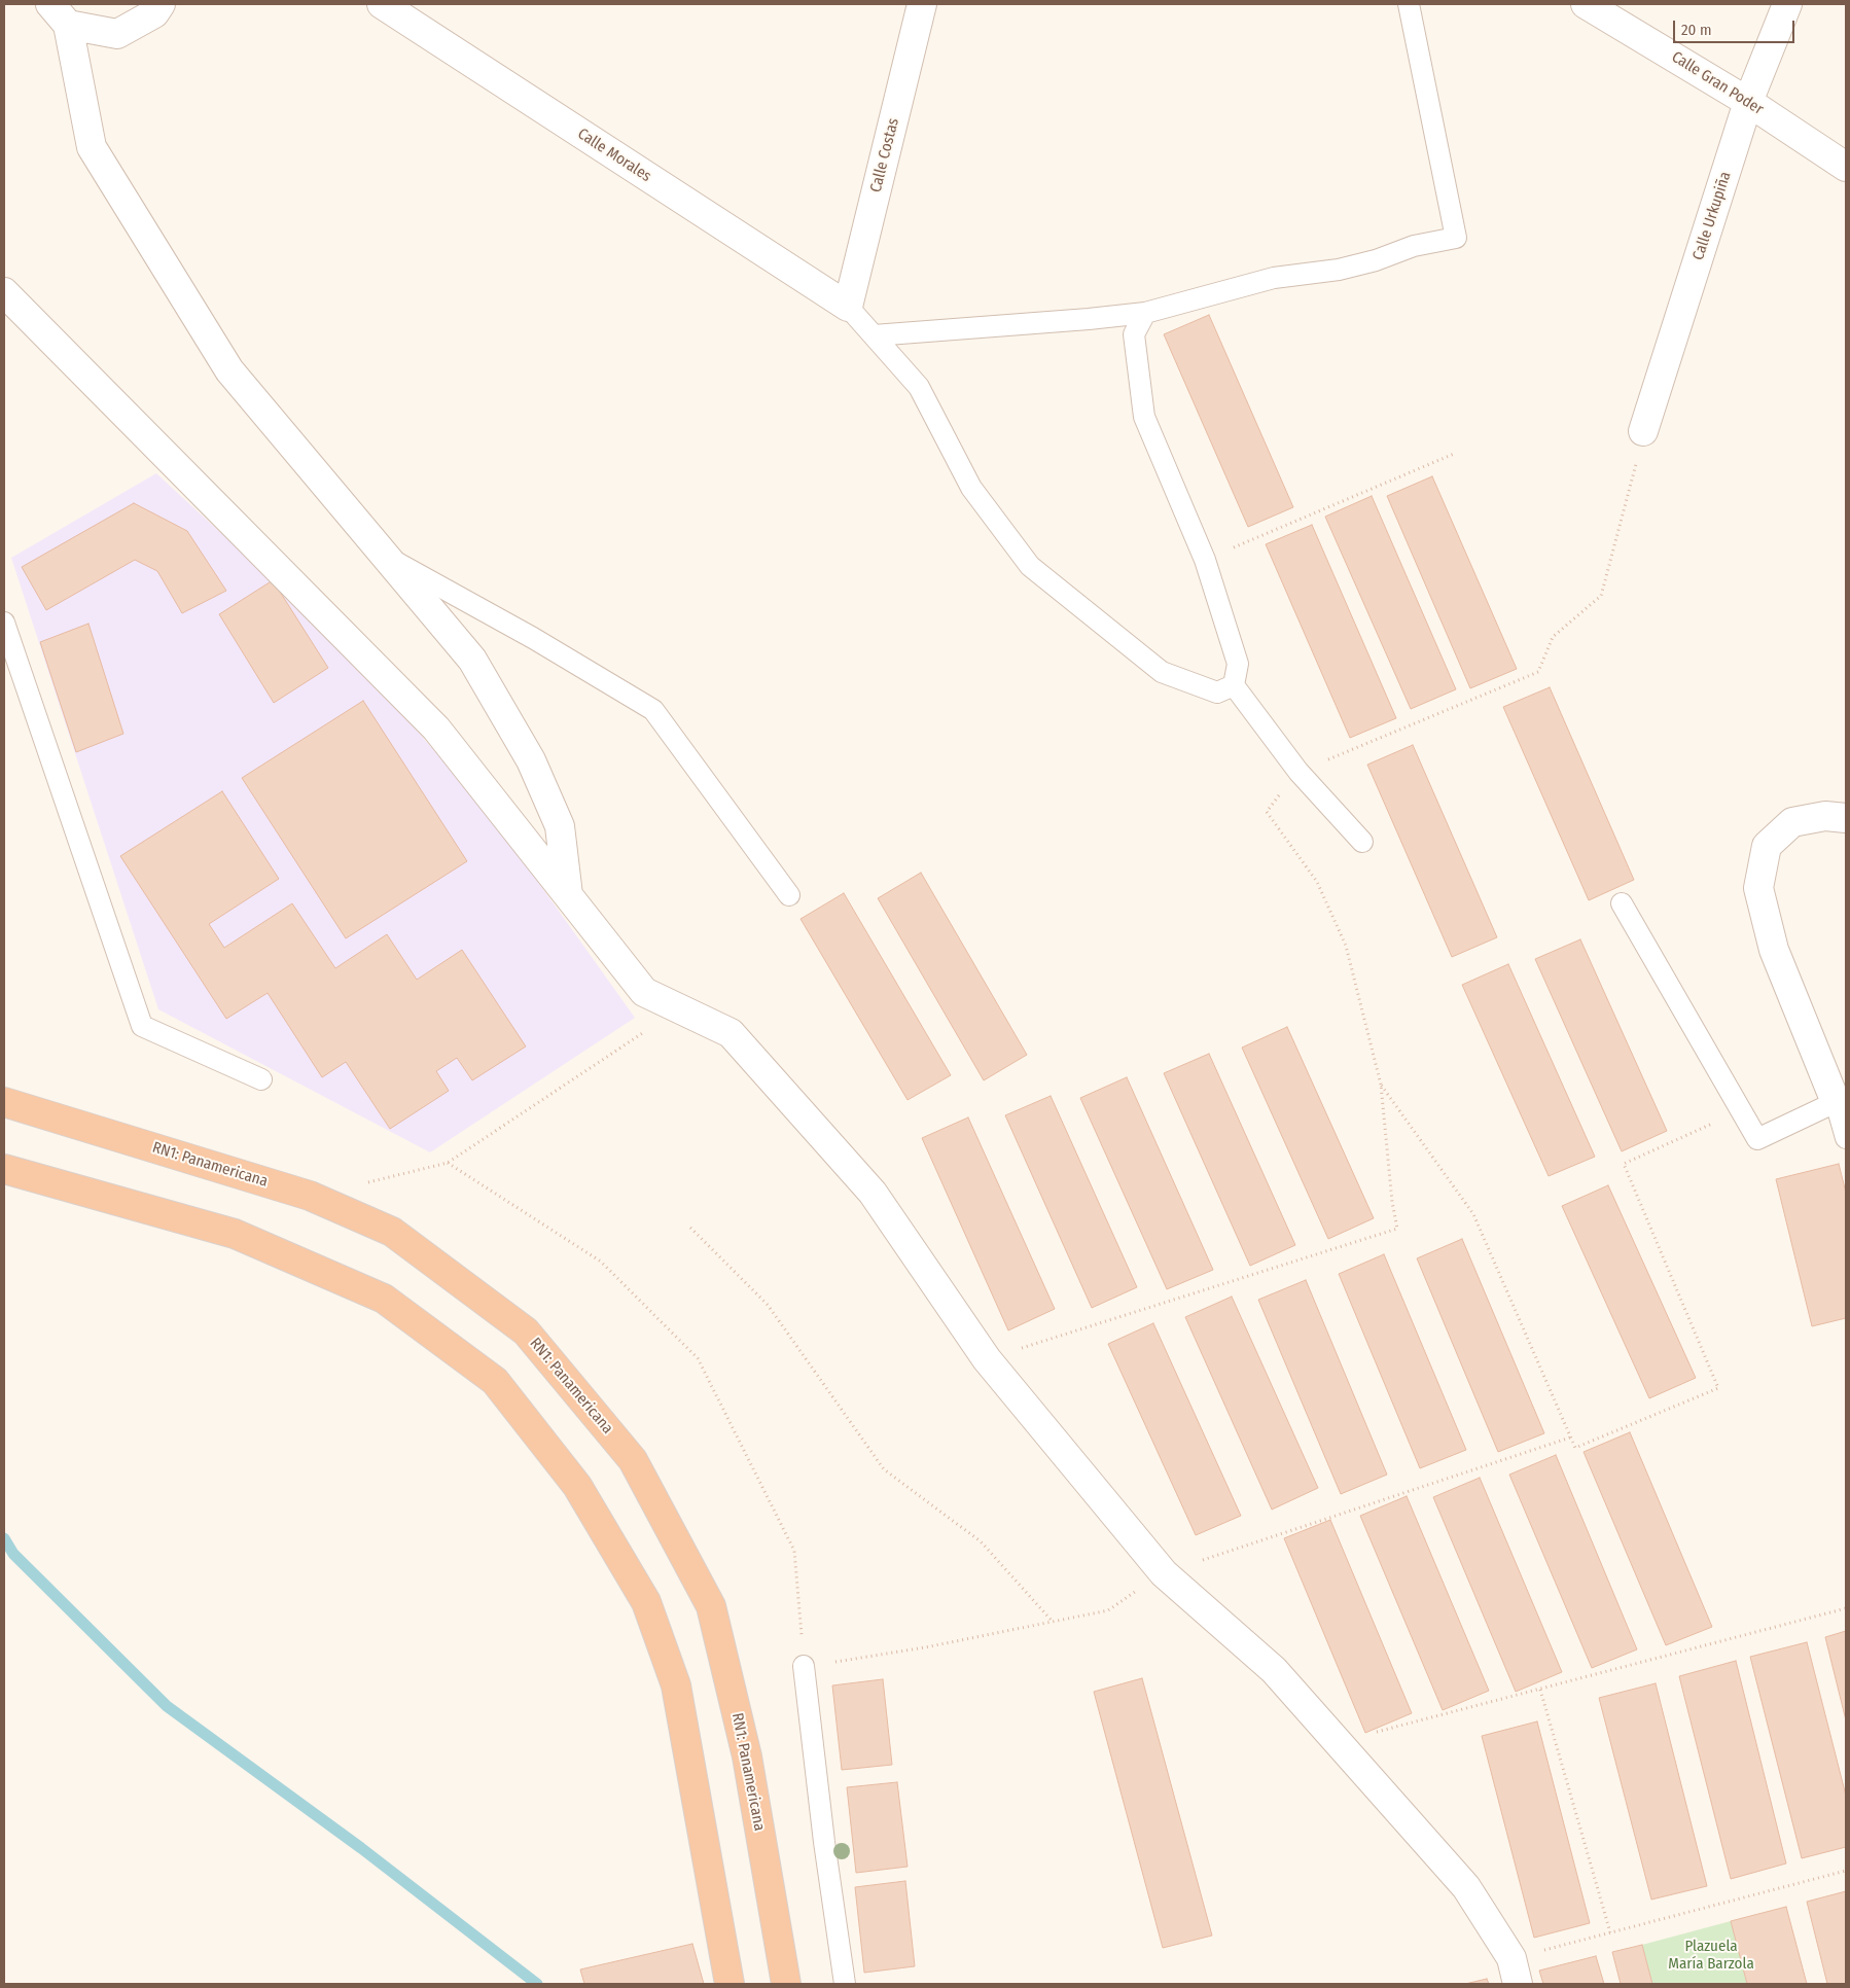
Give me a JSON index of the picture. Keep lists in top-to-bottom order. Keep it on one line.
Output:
{"streets":{"highway":["RN1: Panamericana"],"street":["Calle Gran Poder","Calle Morales","Calle Costas","Calle Urkupiña"]},"crossings":[["Calle Gran Poder","Calle Urkupiña"],["Calle Morales","Calle Costas"]],"parks":["Plazuela María Barzola"],"scale_bar":"20 m"}
